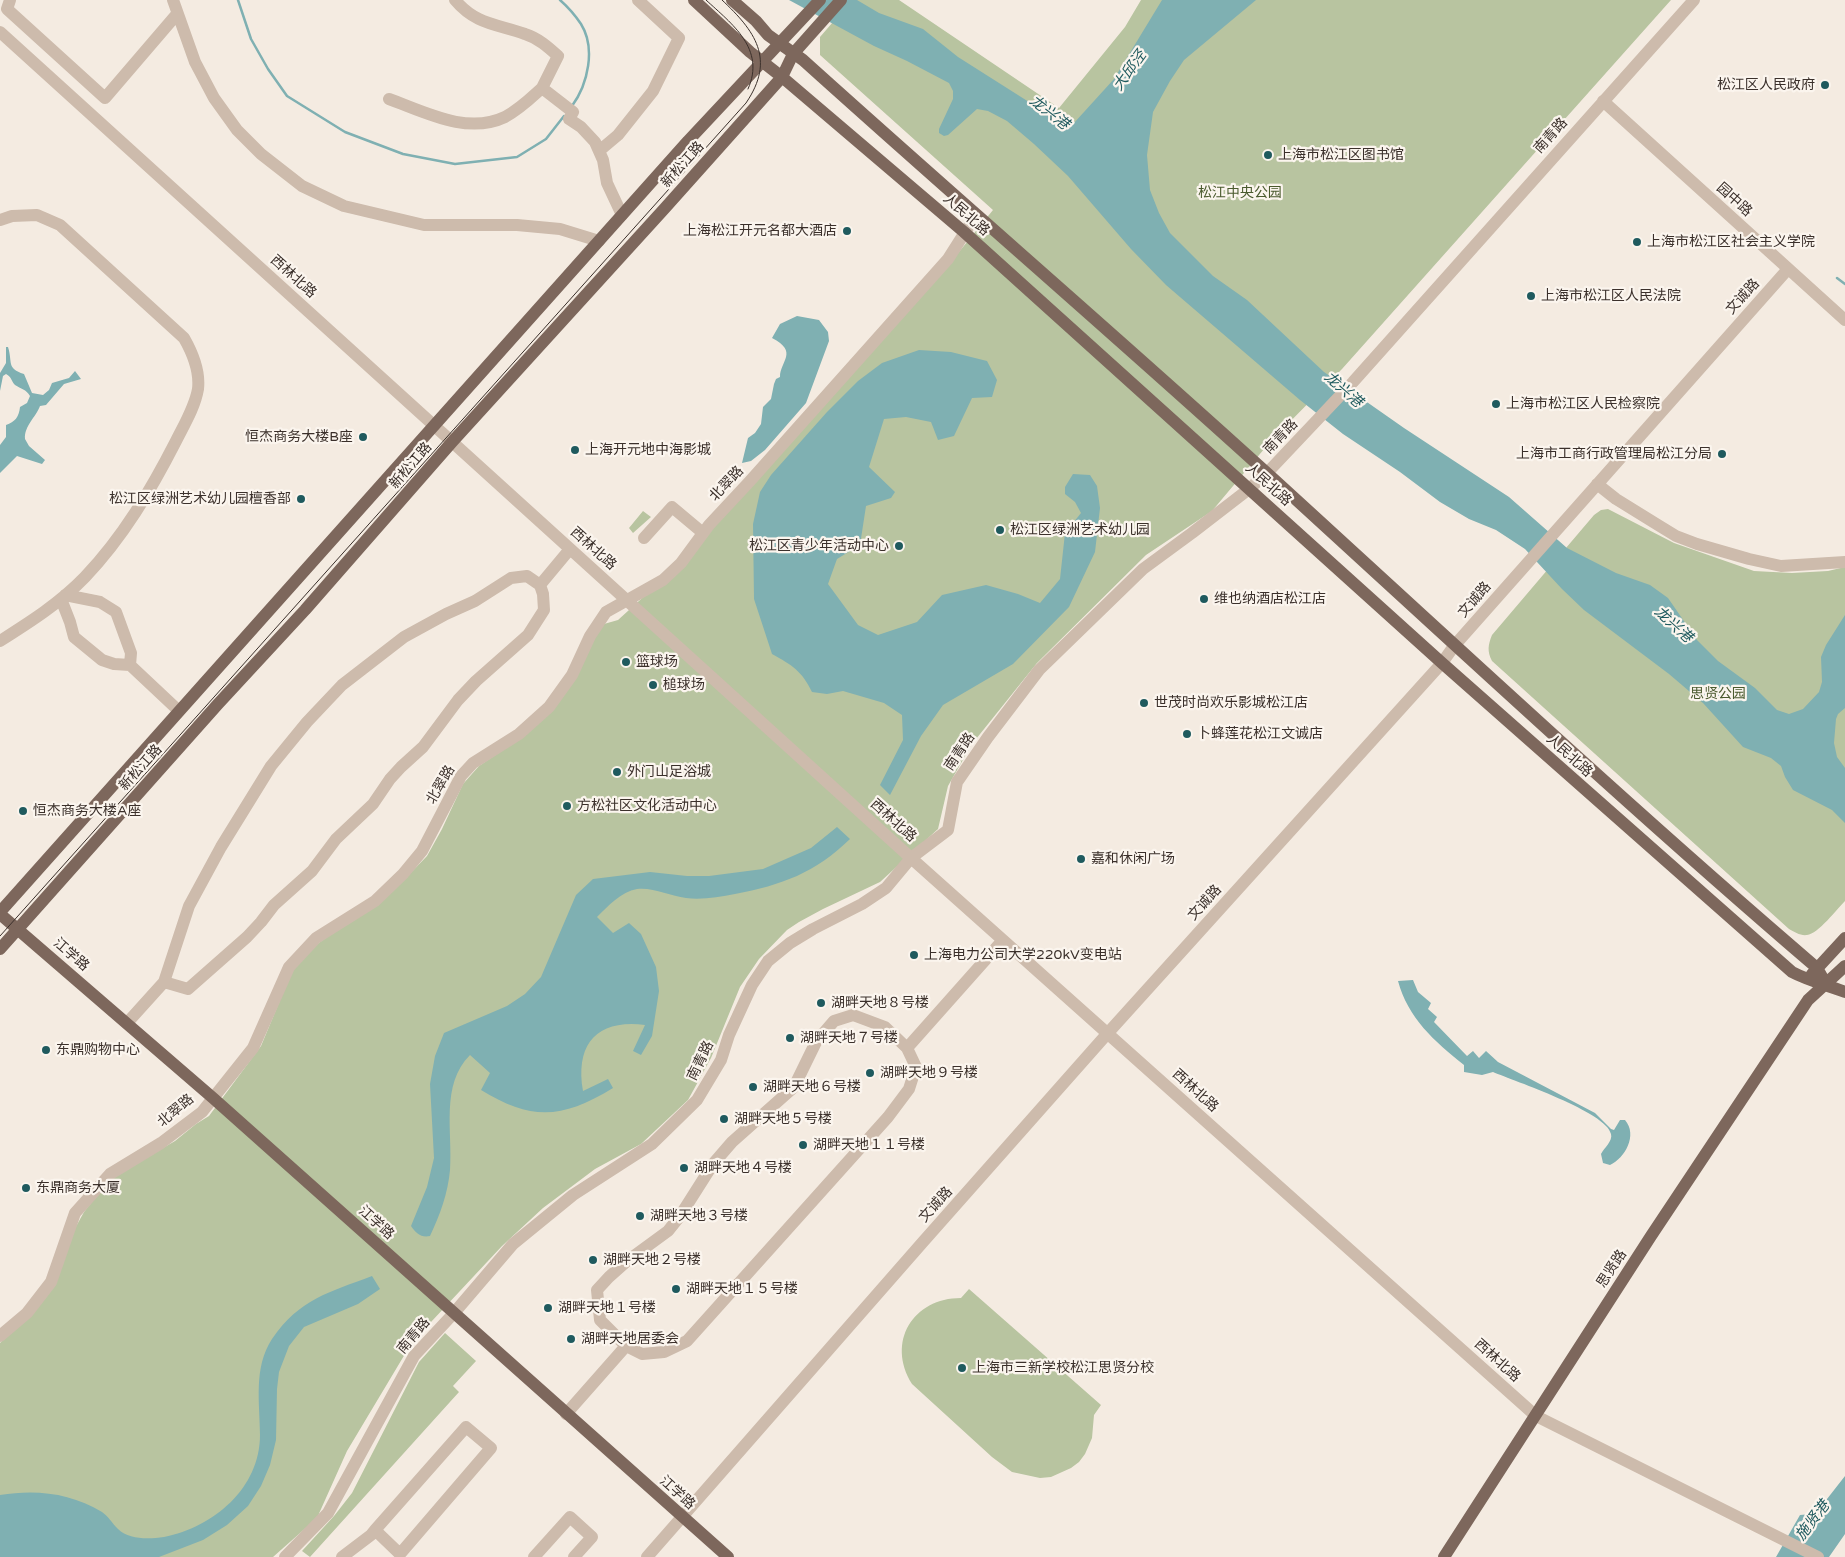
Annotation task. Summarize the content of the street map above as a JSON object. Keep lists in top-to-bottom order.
{
  "streets": {
    "main road": [
      "新松江路",
      "人民北路",
      "江学路",
      "思贤路"
    ],
    "street": [
      "南青路",
      "园中路",
      "西林北路",
      "文诚路",
      "北翠路"
    ]
  },
  "crossings": [
    ["南青路", "园中路"],
    ["南青路", "人民北路"],
    ["南青路", "西林北路"],
    ["南青路", "江学路"],
    ["新松江路", "人民北路"],
    ["新松江路", "西林北路"],
    ["新松江路", "江学路"],
    ["园中路", "文诚路"],
    ["人民北路", "文诚路"],
    ["人民北路", "北翠路"],
    ["人民北路", "思贤路"],
    ["西林北路", "文诚路"],
    ["西林北路", "北翠路"],
    ["西林北路", "思贤路"],
    ["文诚路", "江学路"],
    ["北翠路", "江学路"]
  ],
  "water": ["大邱泾", "龙兴港", "施贤港"],
  "parks": ["松江中央公园", "思贤公园"],
  "places": [
    "松江区人民政府",
    "上海市松江区图书馆",
    "上海松江开元名都大酒店",
    "上海市松江区社会主义学院",
    "上海市松江区人民法院",
    "上海市松江区人民检察院",
    "恒杰商务大楼B座",
    "上海开元地中海影城",
    "上海市工商行政管理局松江分局",
    "松江区绿洲艺术幼儿园檀香部",
    "松江区绿洲艺术幼儿园",
    "松江区青少年活动中心",
    "维也纳酒店松江店",
    "篮球场",
    "槌球场",
    "世茂时尚欢乐影城松江店",
    "卜蜂莲花松江文诚店",
    "外门山足浴城",
    "方松社区文化活动中心",
    "恒杰商务大楼A座",
    "嘉和休闲广场",
    "上海电力公司大学220kV变电站",
    "湖畔天地８号楼",
    "湖畔天地７号楼",
    "东鼎购物中心",
    "湖畔天地９号楼",
    "湖畔天地６号楼",
    "湖畔天地５号楼",
    "湖畔天地１１号楼",
    "湖畔天地４号楼",
    "东鼎商务大厦",
    "湖畔天地３号楼",
    "湖畔天地２号楼",
    "湖畔天地１５号楼",
    "湖畔天地１号楼",
    "湖畔天地居委会",
    "上海市三新学校松江思贤分校"
  ]
}
